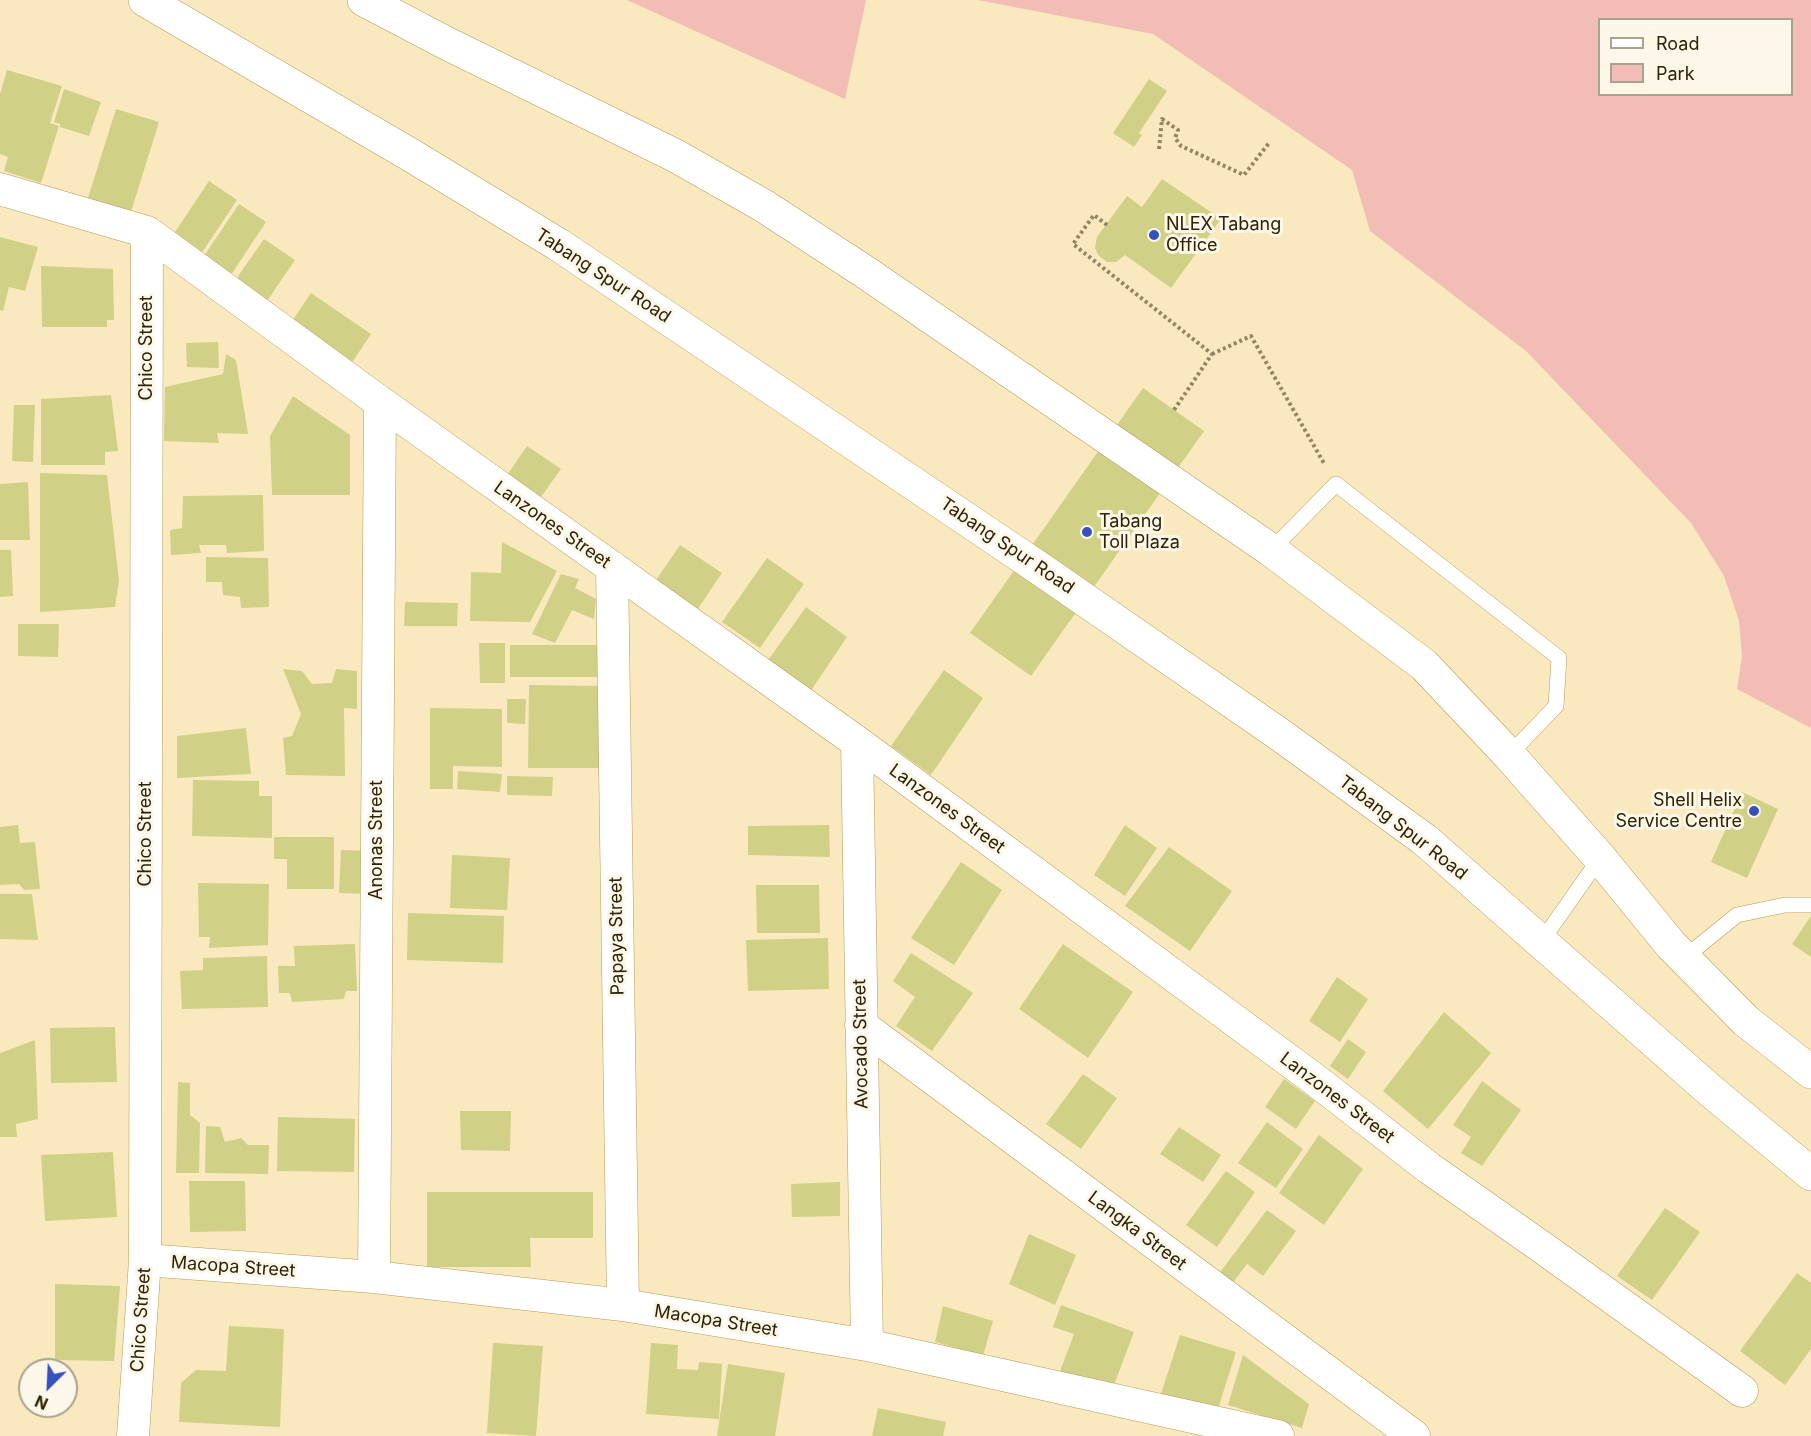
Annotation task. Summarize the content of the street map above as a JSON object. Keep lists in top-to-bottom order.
{
  "streets": {
    "highway": ["Tabang Spur Road"],
    "street": [
      "Chico Street",
      "Lanzones Street",
      "Anonas Street",
      "Papaya Street",
      "Avocado Street",
      "Langka Street",
      "Macopa Street"
    ]
  },
  "crossings": [
    ["Chico Street", "Lanzones Street"],
    ["Chico Street", "Macopa Street"],
    ["Lanzones Street", "Anonas Street"],
    ["Lanzones Street", "Papaya Street"],
    ["Lanzones Street", "Avocado Street"],
    ["Anonas Street", "Macopa Street"],
    ["Papaya Street", "Macopa Street"],
    ["Avocado Street", "Langka Street"],
    ["Avocado Street", "Macopa Street"]
  ],
  "places": ["NLEX Tabang Office", "Tabang Toll Plaza", "Shell Helix Service Centre"],
  "legend": ["Road", "Park"],
  "north": "bottom left"
}
